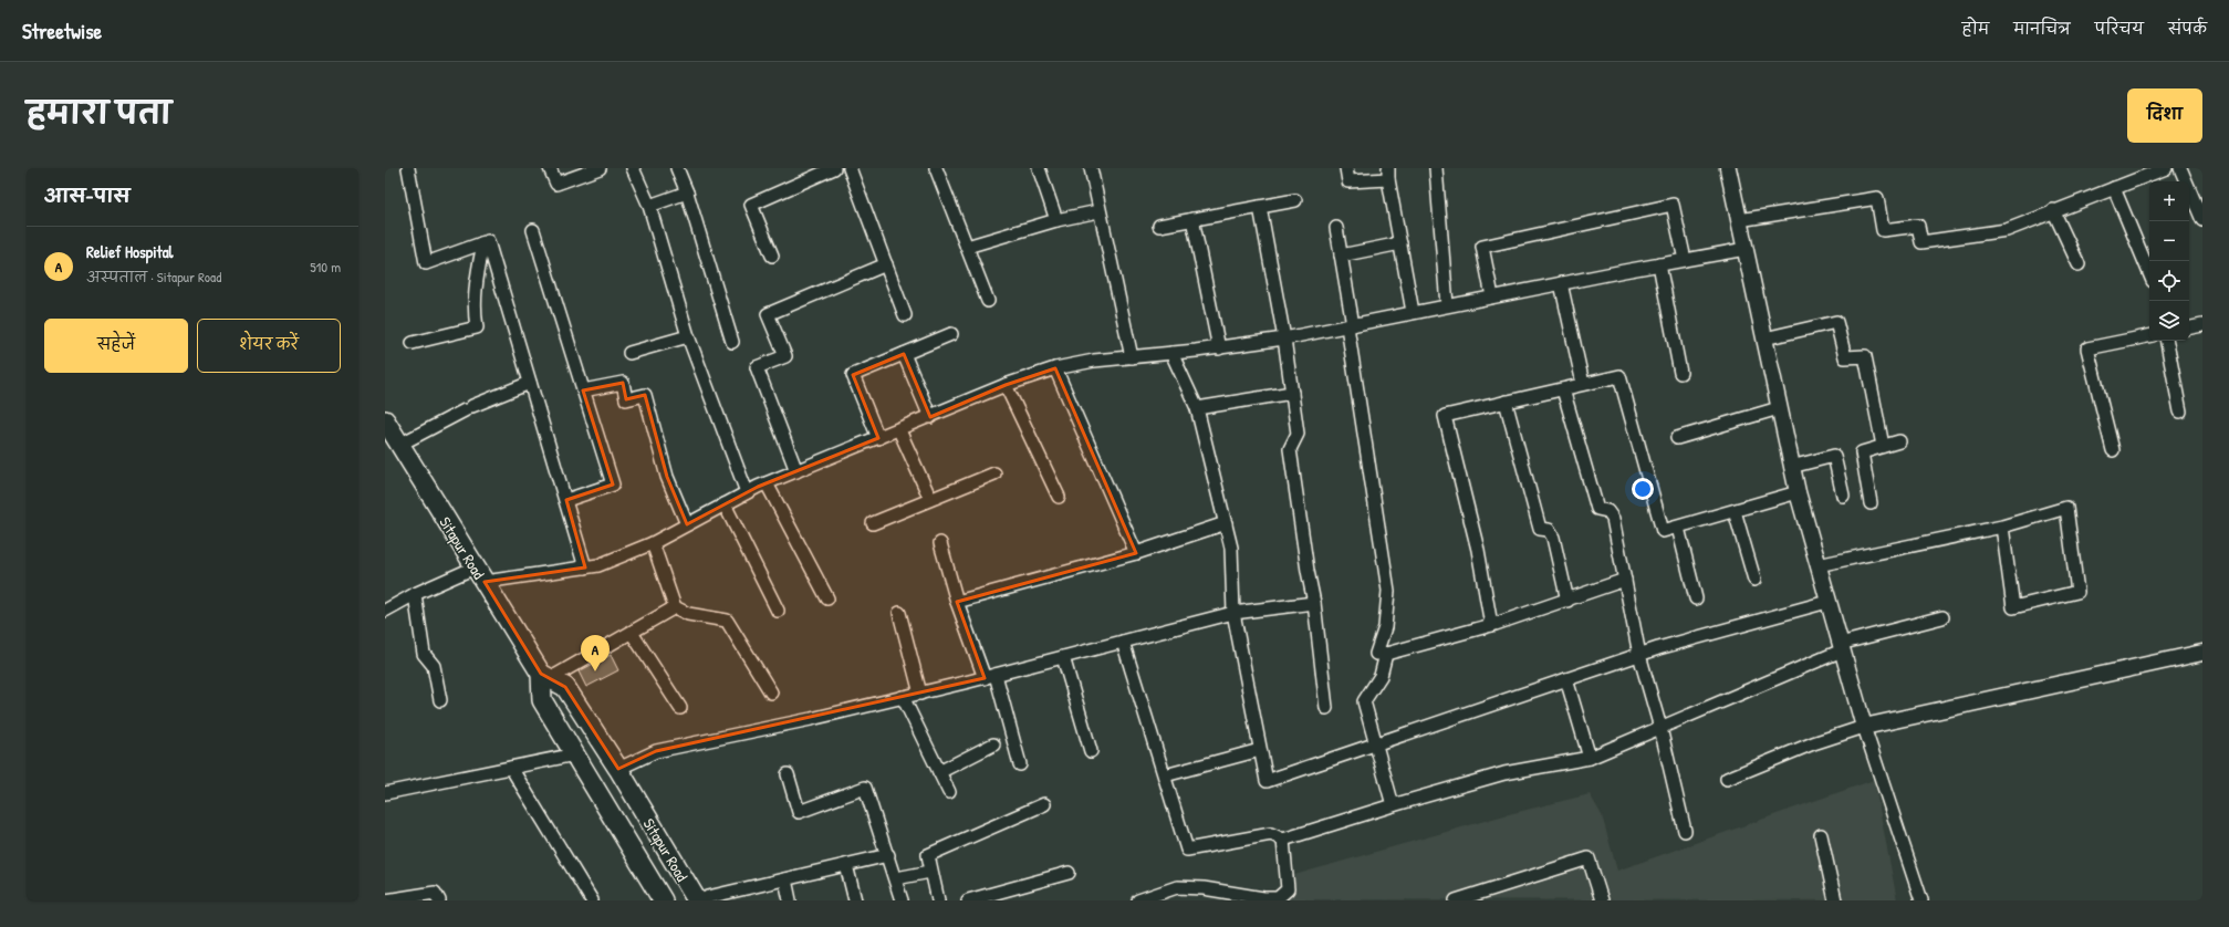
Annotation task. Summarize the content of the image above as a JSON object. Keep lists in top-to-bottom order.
{
  "streets": {
    "main road": ["Sitapur Road"]
  },
  "page": {
    "header": "Streetwise",
    "nav": [
      "होम",
      "मानचित्र",
      "परिचय",
      "संपर्क"
    ],
    "title": "हमारा पता",
    "buttons": [
      "दिशा",
      ["सहेजें", "शेयर करें"]
    ],
    "heading": "आस-पास",
    "map_buttons": ["+", "−"],
    "list": [
      {
        "mark": "A",
        "name": "Relief Hospital",
        "note": "अस्पताल · Sitapur Road",
        "value": "510 m"
      }
    ],
    "pins": "A"
  }
}
